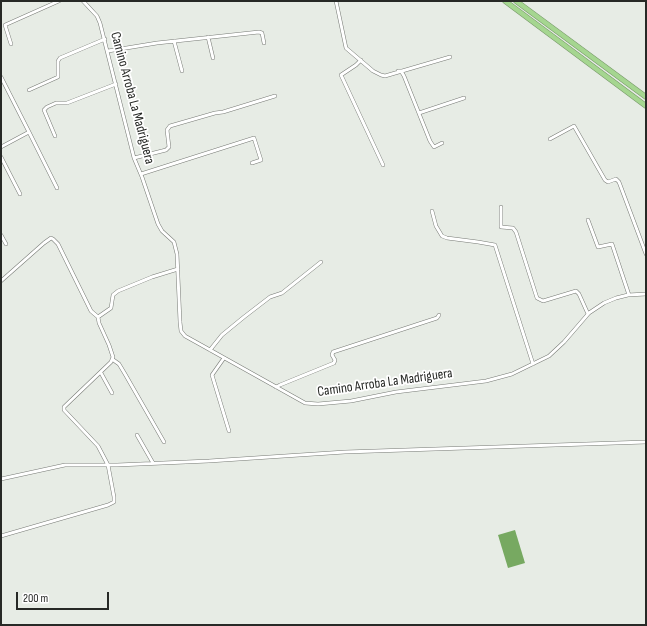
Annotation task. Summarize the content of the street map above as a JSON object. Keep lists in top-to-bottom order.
{
  "streets": {
    "street": ["Camino Arroba La Madriguera"]
  },
  "scale_bar": "200 m"
}
